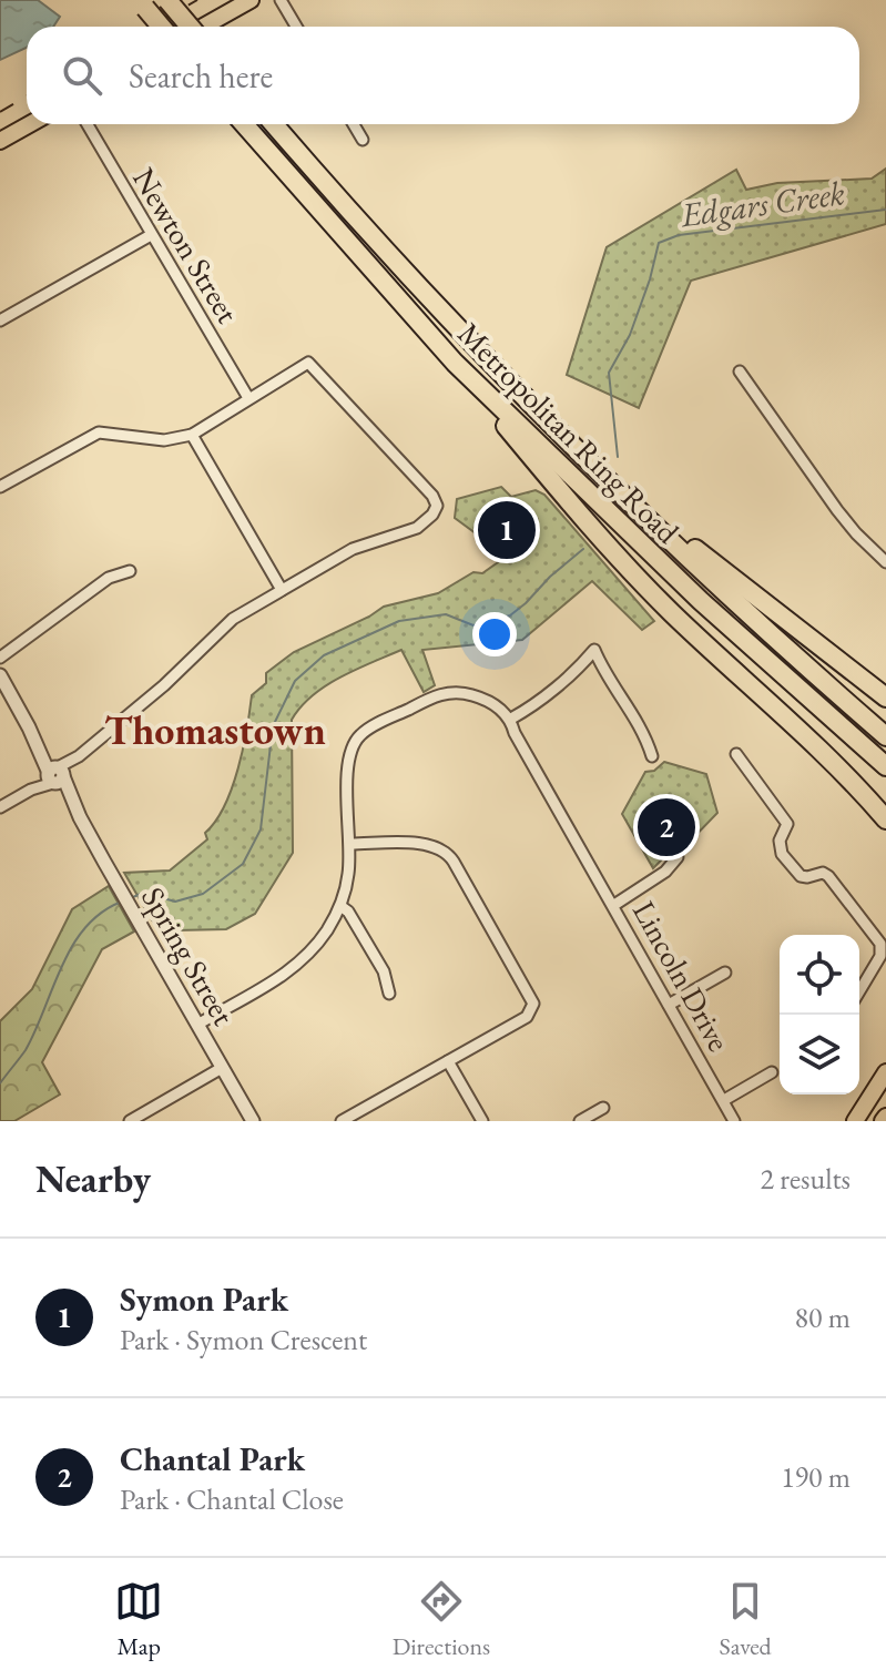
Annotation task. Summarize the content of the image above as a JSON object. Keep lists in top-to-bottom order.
{
  "streets": {
    "highway": ["Metropolitan Ring Road"],
    "street": ["Newton Street", "Spring Street", "Lincoln Drive"]
  },
  "districts": ["Thomastown"],
  "water": ["Edgars Creek"],
  "page": {
    "search": "Search here",
    "pins": ["1", "2"],
    "heading": ["Nearby", "2 results"],
    "list": [
      {
        "mark": "1",
        "name": "Symon Park",
        "note": "Park · Symon Crescent",
        "value": "80 m"
      },
      {
        "mark": "2",
        "name": "Chantal Park",
        "note": "Park · Chantal Close",
        "value": "190 m"
      }
    ],
    "nav": ["Map", "Directions", "Saved"]
  }
}
